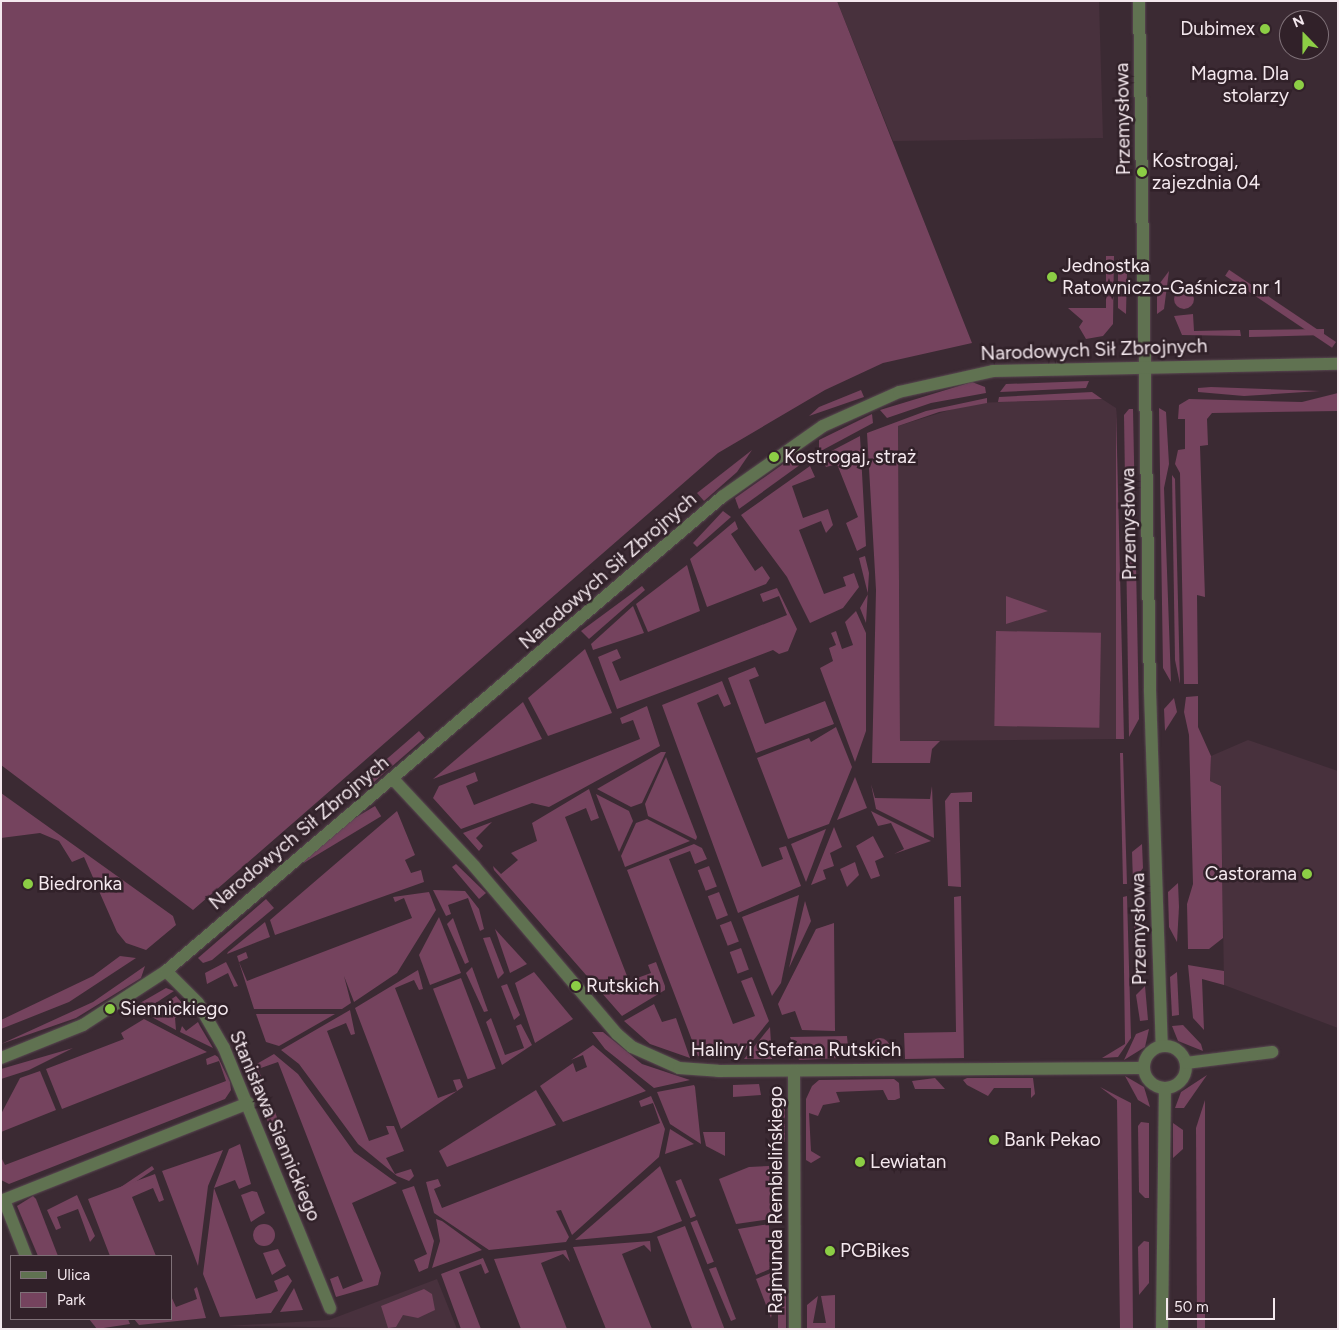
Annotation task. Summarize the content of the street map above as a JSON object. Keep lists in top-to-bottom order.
{
  "streets": {
    "street": [
      "Przemysłowa",
      "Narodowych Sił Zbrojnych",
      "Haliny i Stefana Rutskich",
      "Stanisława Siennickiego",
      "Rajmunda Rembielińskiego"
    ]
  },
  "crossings": [
    ["Przemysłowa", "Narodowych Sił Zbrojnych"],
    ["Przemysłowa", "Haliny i Stefana Rutskich"],
    ["Narodowych Sił Zbrojnych", "Haliny i Stefana Rutskich"],
    ["Narodowych Sił Zbrojnych", "Stanisława Siennickiego"],
    ["Haliny i Stefana Rutskich", "Rajmunda Rembielińskiego"]
  ],
  "places": [
    "Dubimex",
    "Magma. Dla stolarzy",
    "Kostrogaj, zajezdnia 04",
    "Jednostka Ratowniczo-Gaśnicza nr 1",
    "Kostrogaj, straż",
    "Castorama",
    "Biedronka",
    "Rutskich",
    "Siennickiego",
    "Bank Pekao",
    "Lewiatan",
    "PGBikes"
  ],
  "legend": ["Ulica", "Park"],
  "scale_bar": "50 m",
  "north": "top"
}
